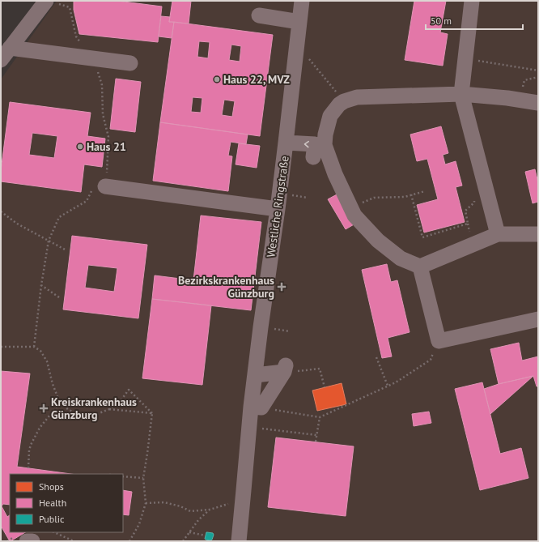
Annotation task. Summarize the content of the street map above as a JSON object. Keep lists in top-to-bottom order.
{
  "streets": {
    "street": ["Westliche Ringstraße"]
  },
  "places": {
    "other": ["Haus 22, MVZ", "Haus 21"],
    "health": ["Bezirkskrankenhaus Günzburg", "Kreiskrankenhaus Günzburg"]
  },
  "legend": ["Shops", "Health", "Public"],
  "scale_bar": "50 m"
}
